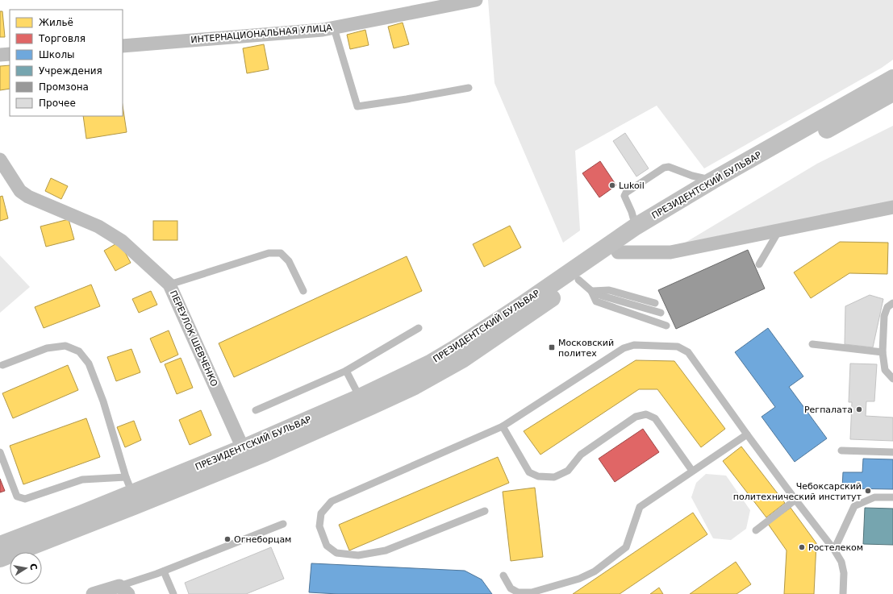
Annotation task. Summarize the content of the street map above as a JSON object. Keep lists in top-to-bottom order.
{
  "streets": {
    "main road": ["ПРЕЗИДЕНТСКИЙ БУЛЬВАР"],
    "street": ["ИНТЕРНАЦИОНАЛЬНАЯ УЛИЦА", "ПЕРЕУЛОК ШЕВЧЕНКО"]
  },
  "crossings": [
    ["ПРЕЗИДЕНТСКИЙ БУЛЬВАР", "ПЕРЕУЛОК ШЕВЧЕНКО"]
  ],
  "places": {
    "other": [
      "Lukoil",
      "Регпалата",
      "Чебоксарский политехнический институт",
      "Огнеборцам",
      "Ростелеком"
    ],
    "transit": ["Московский политех"]
  },
  "legend": [
    "Жильё",
    "Торговля",
    "Школы",
    "Учреждения",
    "Промзона",
    "Прочее"
  ],
  "north": "right"
}
